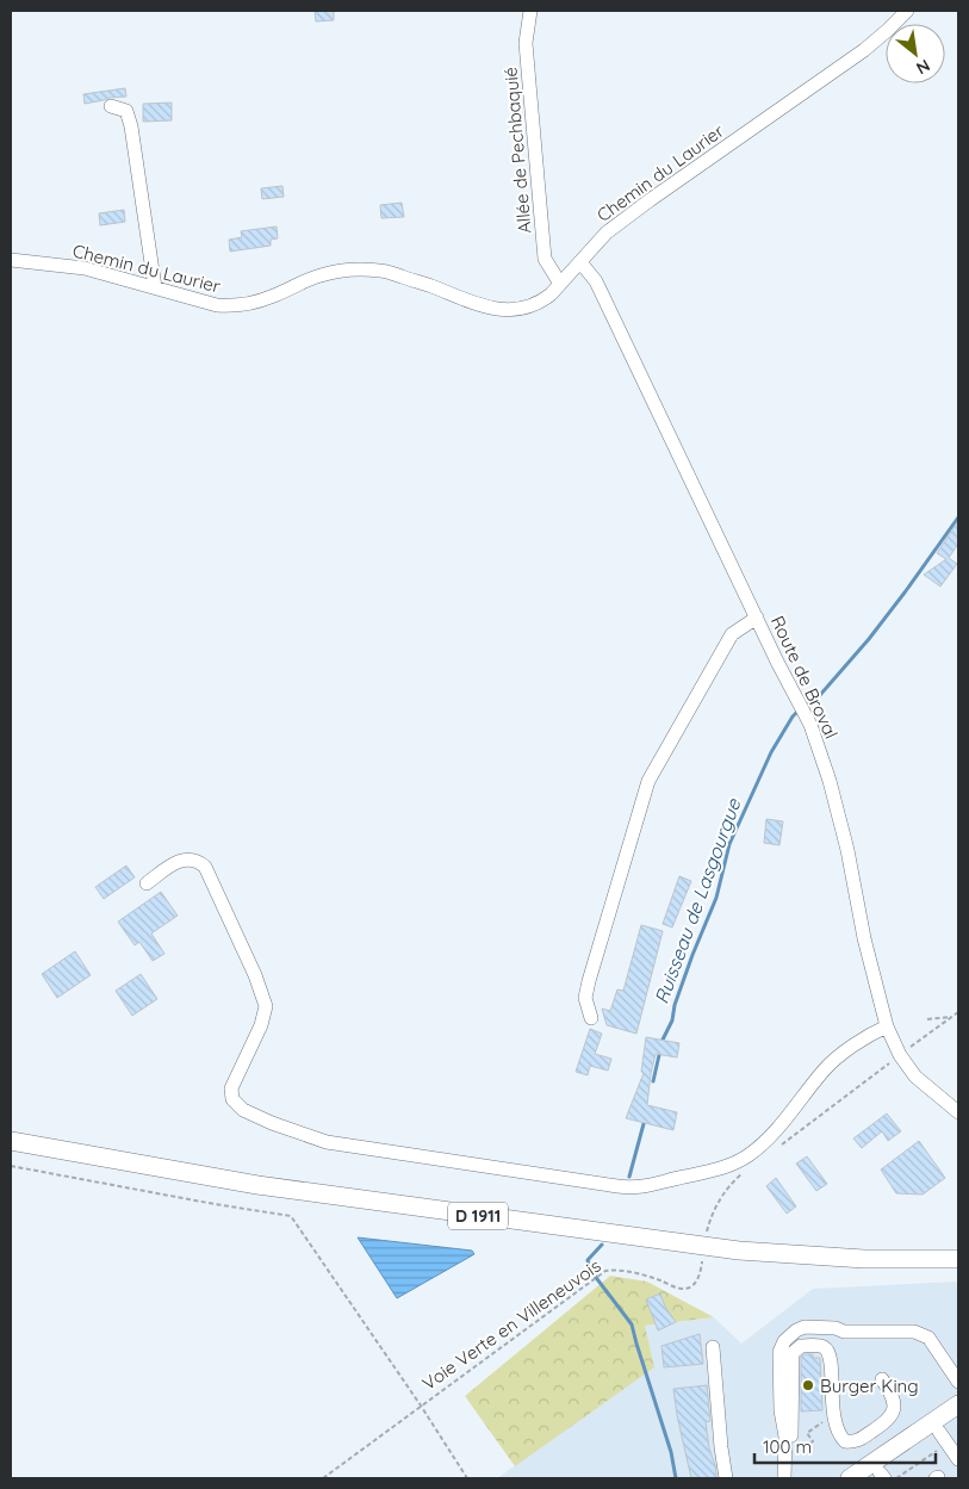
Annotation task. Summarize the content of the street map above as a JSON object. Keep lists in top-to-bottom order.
{
  "streets": {
    "main road": ["D 1911"],
    "street": ["Allée de Pechbaquié", "Chemin du Laurier", "Route de Broval"],
    "path": ["Voie Verte en Villeneuvois"]
  },
  "crossings": [
    ["Allée de Pechbaquié", "Chemin du Laurier"],
    ["Chemin du Laurier", "Route de Broval"]
  ],
  "water": ["Ruisseau de Lasgourgue"],
  "places": ["Burger King"],
  "scale_bar": "100 m",
  "north": "bottom right"
}
